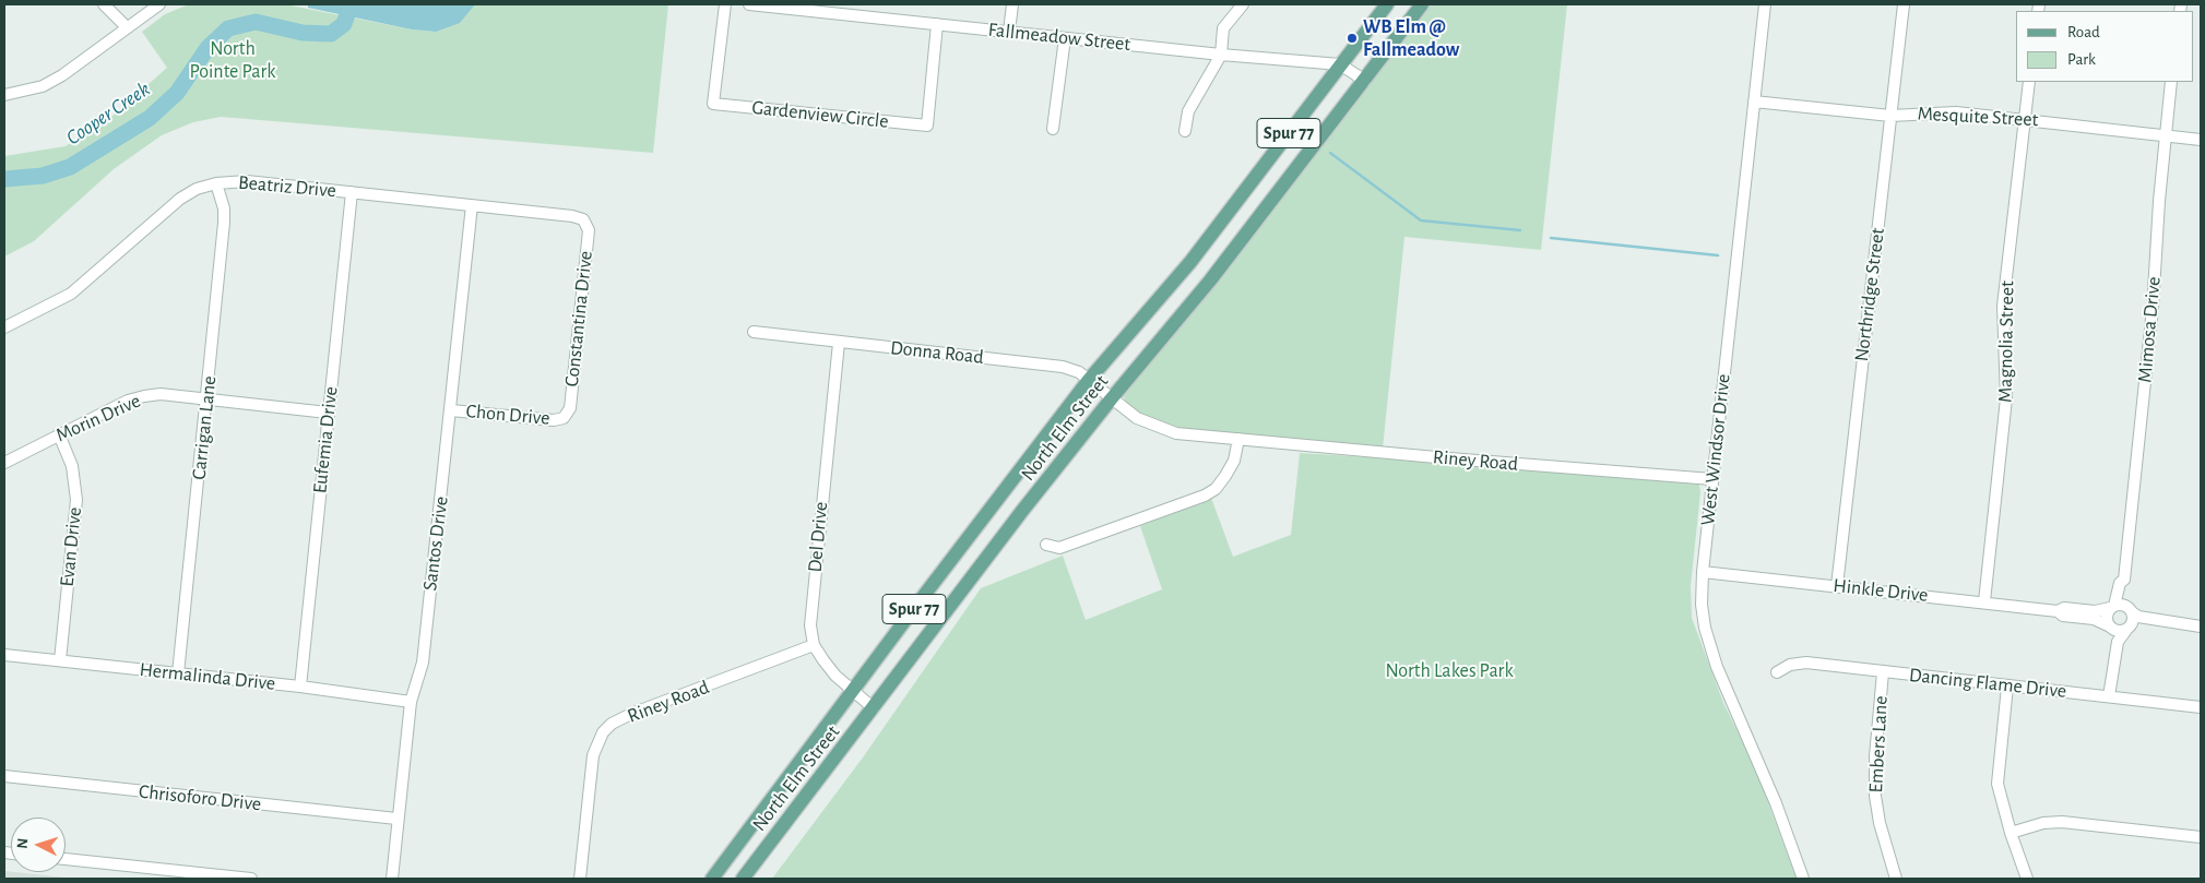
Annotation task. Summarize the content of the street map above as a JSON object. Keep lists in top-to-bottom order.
{
  "streets": {
    "main road": ["Spur 77", "North Elm Street"],
    "street": [
      "Fallmeadow Street",
      "Gardenview Circle",
      "Mesquite Street",
      "Beatriz Drive",
      "Northridge Street",
      "Constantina Drive",
      "Mimosa Drive",
      "Magnolia Street",
      "Donna Road",
      "Chon Drive",
      "Morin Drive",
      "Carrigan Lane",
      "Eufemia Drive",
      "West Windsor Drive",
      "Riney Road",
      "Del Drive",
      "Santos Drive",
      "Evan Drive",
      "Hinkle Drive",
      "Hermalinda Drive",
      "Dancing Flame Drive",
      "Embers Lane",
      "Chrisoforo Drive"
    ]
  },
  "crossings": [
    ["Fallmeadow Street", "Gardenview Circle"],
    ["Fallmeadow Street", "North Elm Street"],
    ["Mesquite Street", "Northridge Street"],
    ["Mesquite Street", "Mimosa Drive"],
    ["Mesquite Street", "Magnolia Street"],
    ["Mesquite Street", "West Windsor Drive"],
    ["Beatriz Drive", "Constantina Drive"],
    ["Beatriz Drive", "Carrigan Lane"],
    ["Beatriz Drive", "Eufemia Drive"],
    ["Beatriz Drive", "Santos Drive"],
    ["Northridge Street", "Hinkle Drive"],
    ["Constantina Drive", "Chon Drive"],
    ["Mimosa Drive", "Hinkle Drive"],
    ["Magnolia Street", "Hinkle Drive"],
    ["Donna Road", "North Elm Street"],
    ["Donna Road", "Riney Road"],
    ["Donna Road", "Del Drive"],
    ["Chon Drive", "Santos Drive"],
    ["Morin Drive", "Carrigan Lane"],
    ["Morin Drive", "Eufemia Drive"],
    ["Morin Drive", "Evan Drive"],
    ["Carrigan Lane", "Hermalinda Drive"],
    ["North Elm Street", "Riney Road"],
    ["North Elm Street", "Del Drive"],
    ["Eufemia Drive", "Hermalinda Drive"],
    ["West Windsor Drive", "Riney Road"],
    ["West Windsor Drive", "Hinkle Drive"],
    ["Riney Road", "Del Drive"],
    ["Santos Drive", "Hermalinda Drive"],
    ["Santos Drive", "Chrisoforo Drive"],
    ["Evan Drive", "Hermalinda Drive"],
    ["Dancing Flame Drive", "Embers Lane"]
  ],
  "water": ["Cooper Creek"],
  "parks": ["North Pointe Park", "North Lakes Park"],
  "places": ["WB Elm @ Fallmeadow"],
  "legend": ["Road", "Park"],
  "north": "left"
}
